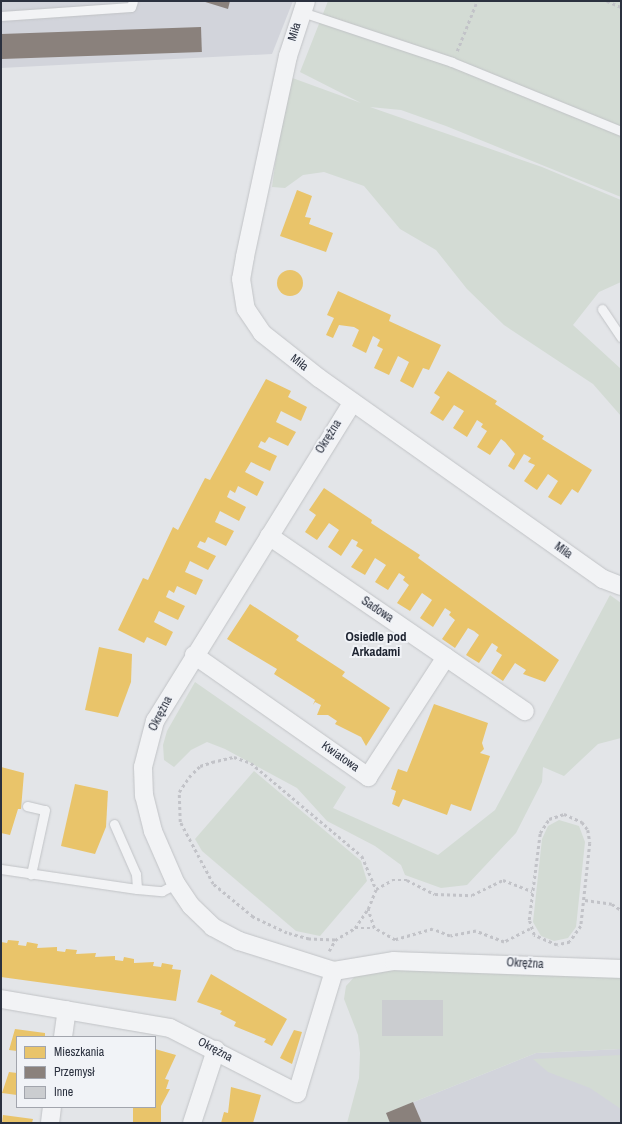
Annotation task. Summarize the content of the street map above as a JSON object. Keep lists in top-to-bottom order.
{
  "streets": {
    "street": [
      "Miła",
      "Okrężna",
      "Sadowa",
      "Kwiatowa"
    ]
  },
  "crossings": [
    ["Miła", "Okrężna"],
    ["Okrężna", "Sadowa"],
    ["Okrężna", "Kwiatowa"],
    ["Sadowa", "Kwiatowa"]
  ],
  "districts": ["Osiedle pod Arkadami"],
  "legend": ["Mieszkania", "Przemysł", "Inne"]
}
